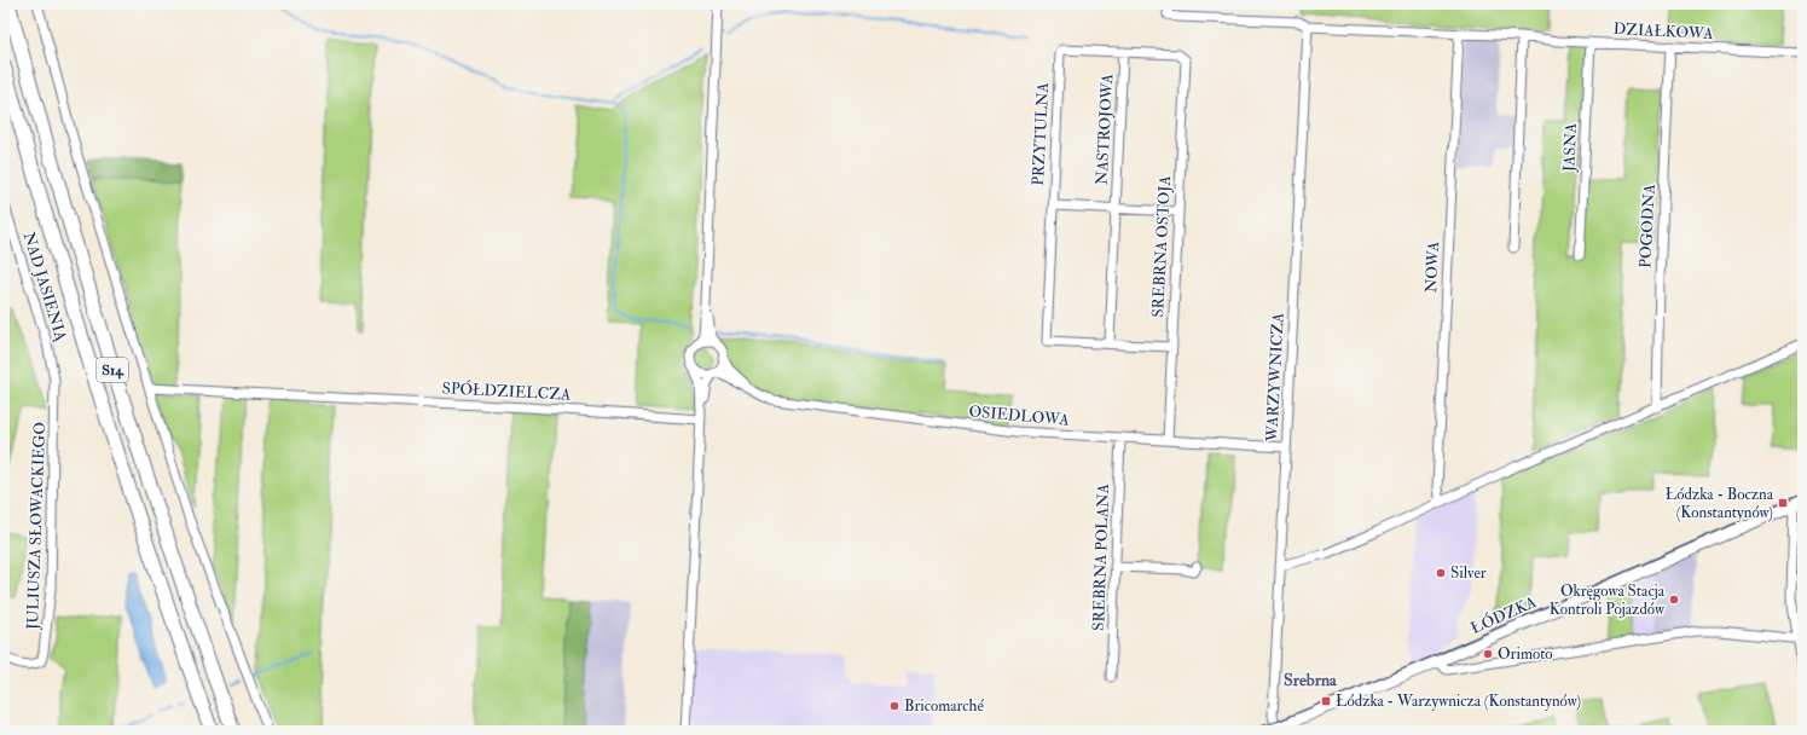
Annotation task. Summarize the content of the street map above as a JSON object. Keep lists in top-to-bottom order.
{
  "streets": {
    "highway": ["S14"],
    "main road": ["ŁÓDZKA"],
    "street": [
      "DZIAŁKOWA",
      "NASTROJOWA",
      "PRZYTULNA",
      "JASNA",
      "POGODNA",
      "SREBRNA OSTOJA",
      "NOWA",
      "NAD JASIENIĄ",
      "WARZYWNICZA",
      "SPÓŁDZIELCZA",
      "OSIEDLOWA",
      "JULIUSZA SŁOWACKIEGO",
      "SREBRNA POLANA"
    ]
  },
  "crossings": [
    ["DZIAŁKOWA", "JASNA"],
    ["DZIAŁKOWA", "POGODNA"],
    ["DZIAŁKOWA", "NOWA"],
    ["DZIAŁKOWA", "WARZYWNICZA"],
    ["NASTROJOWA", "PRZYTULNA"],
    ["NASTROJOWA", "SREBRNA OSTOJA"],
    ["PRZYTULNA", "SREBRNA OSTOJA"],
    ["SREBRNA OSTOJA", "OSIEDLOWA"],
    ["NAD JASIENIĄ", "JULIUSZA SŁOWACKIEGO"],
    ["WARZYWNICZA", "OSIEDLOWA"],
    ["WARZYWNICZA", "ŁÓDZKA"],
    ["OSIEDLOWA", "SREBRNA POLANA"]
  ],
  "districts": ["Srebrna"],
  "places": {
    "transit": ["Łódzka - Boczna (Konstantynów)", "Łódzka - Warzywnicza (Konstantynów)"],
    "other": [
      "Silver",
      "Okręgowa Stacja Kontroli Pojazdów",
      "Orimoto",
      "Bricomarché"
    ]
  }
}
